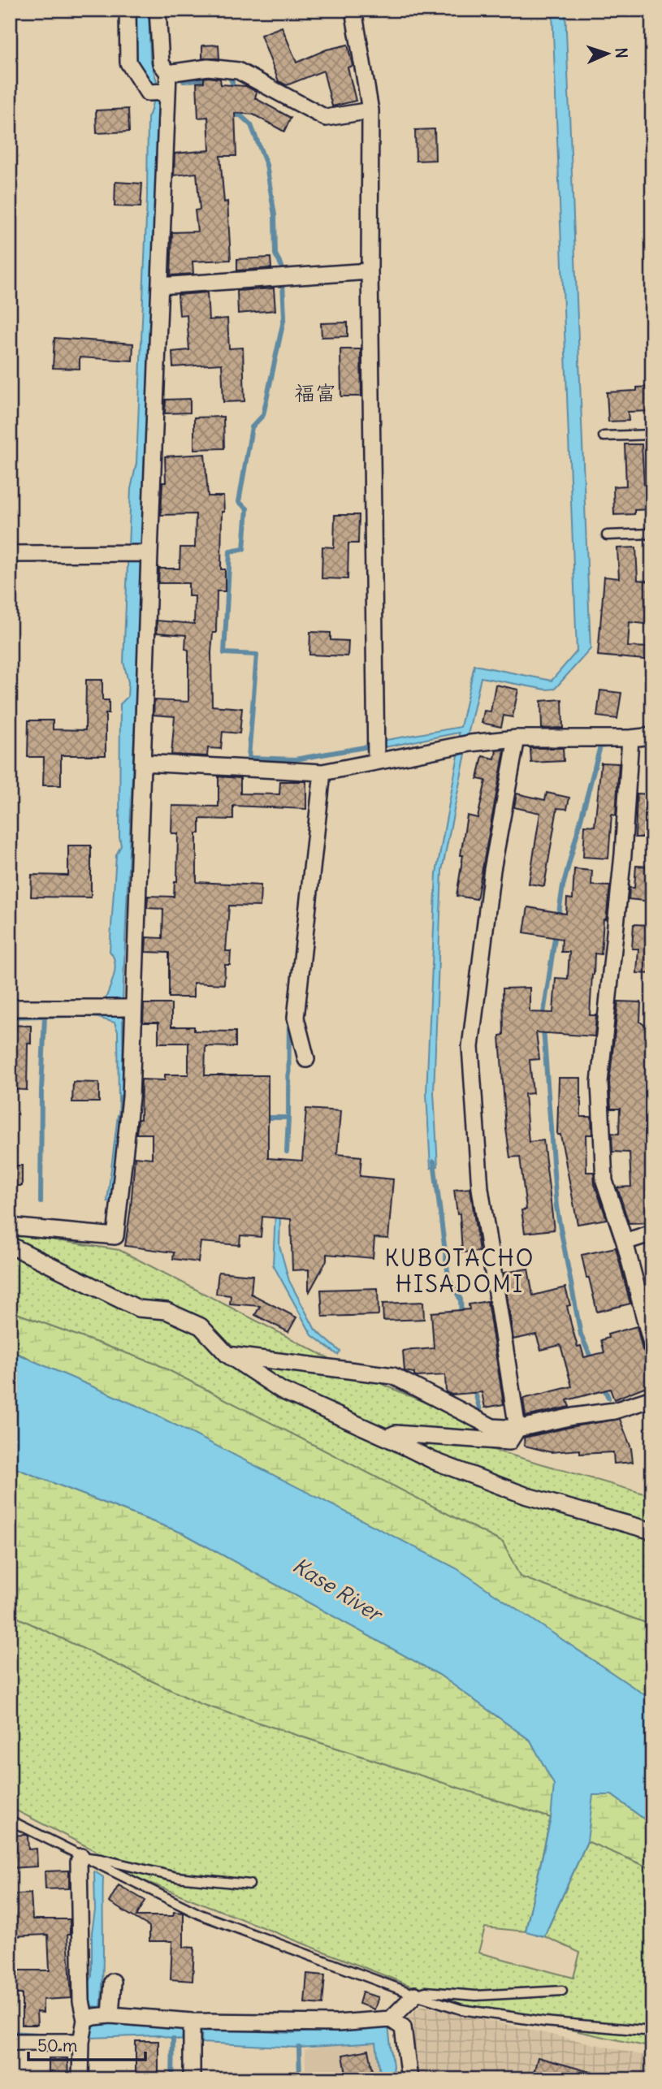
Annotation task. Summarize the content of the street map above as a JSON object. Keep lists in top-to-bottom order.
{
  "districts": ["福富", "KUBOTACHO HISADOMI"],
  "water": ["Kase River"],
  "scale_bar": "50 m",
  "north": "right"
}
